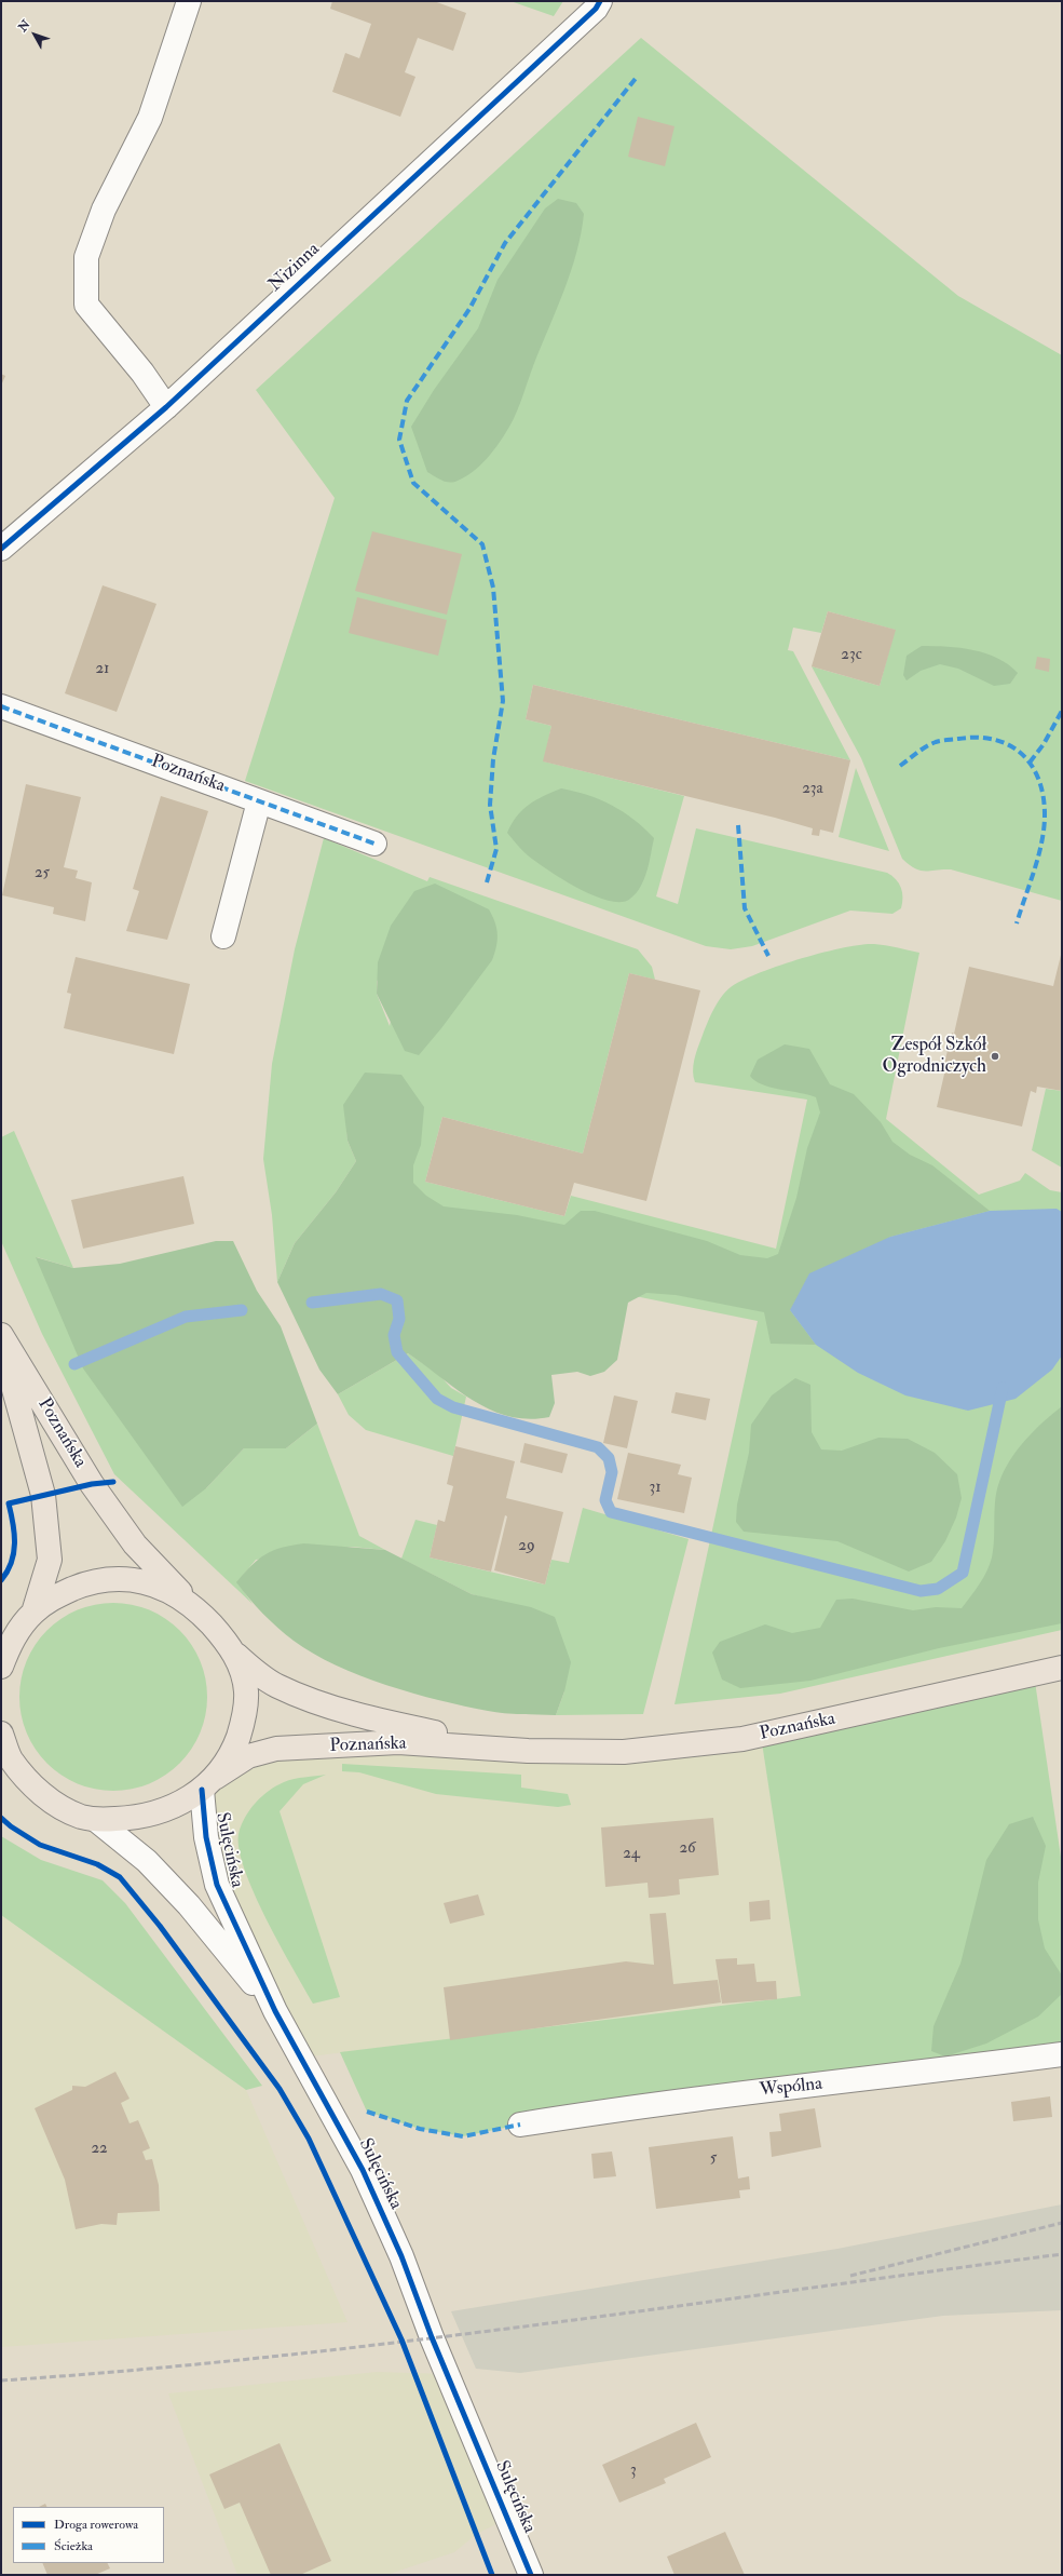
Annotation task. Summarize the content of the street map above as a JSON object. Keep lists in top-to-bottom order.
{
  "streets": {
    "main road": ["Poznańska"],
    "street": ["Nizinna", "Sulęcińska", "Wspólna"]
  },
  "crossings": [
    ["Poznańska", "Sulęcińska"]
  ],
  "places": ["Zespół Szkół Ogrodniczych"],
  "house_numbers": [
    "23c",
    "21",
    "23a",
    "25",
    "31",
    "29",
    "26",
    "24",
    "22",
    "5",
    "3"
  ],
  "legend": ["Droga rowerowa", "Ścieżka"],
  "north": "top left"
}
